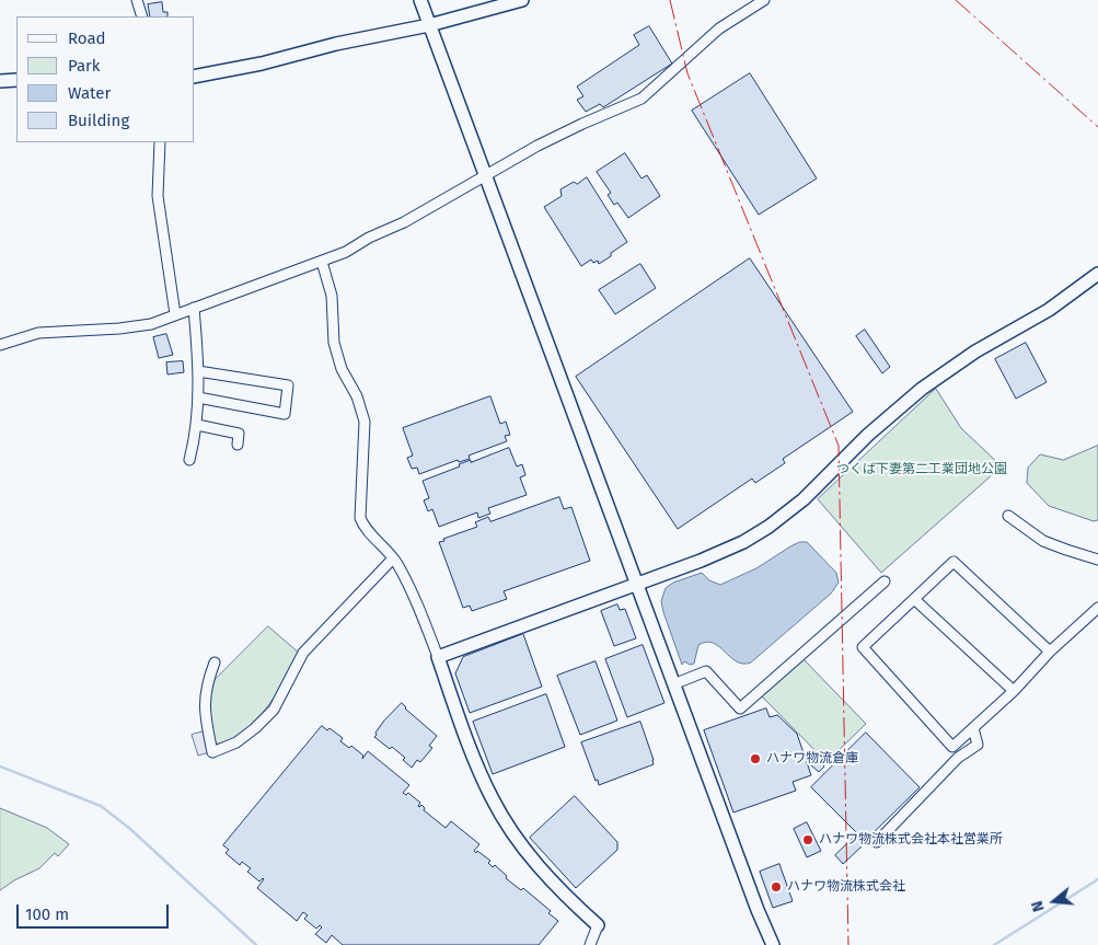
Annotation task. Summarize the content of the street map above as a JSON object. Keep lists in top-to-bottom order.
{
  "parks": ["つくば下妻第二工業団地公園"],
  "places": ["ハナワ物流倉庫", "ハナワ物流株式会社本社営業所", "ハナワ物流株式会社"],
  "legend": [
    "Road",
    "Park",
    "Water",
    "Building"
  ],
  "scale_bar": "100 m",
  "north": "left"
}
